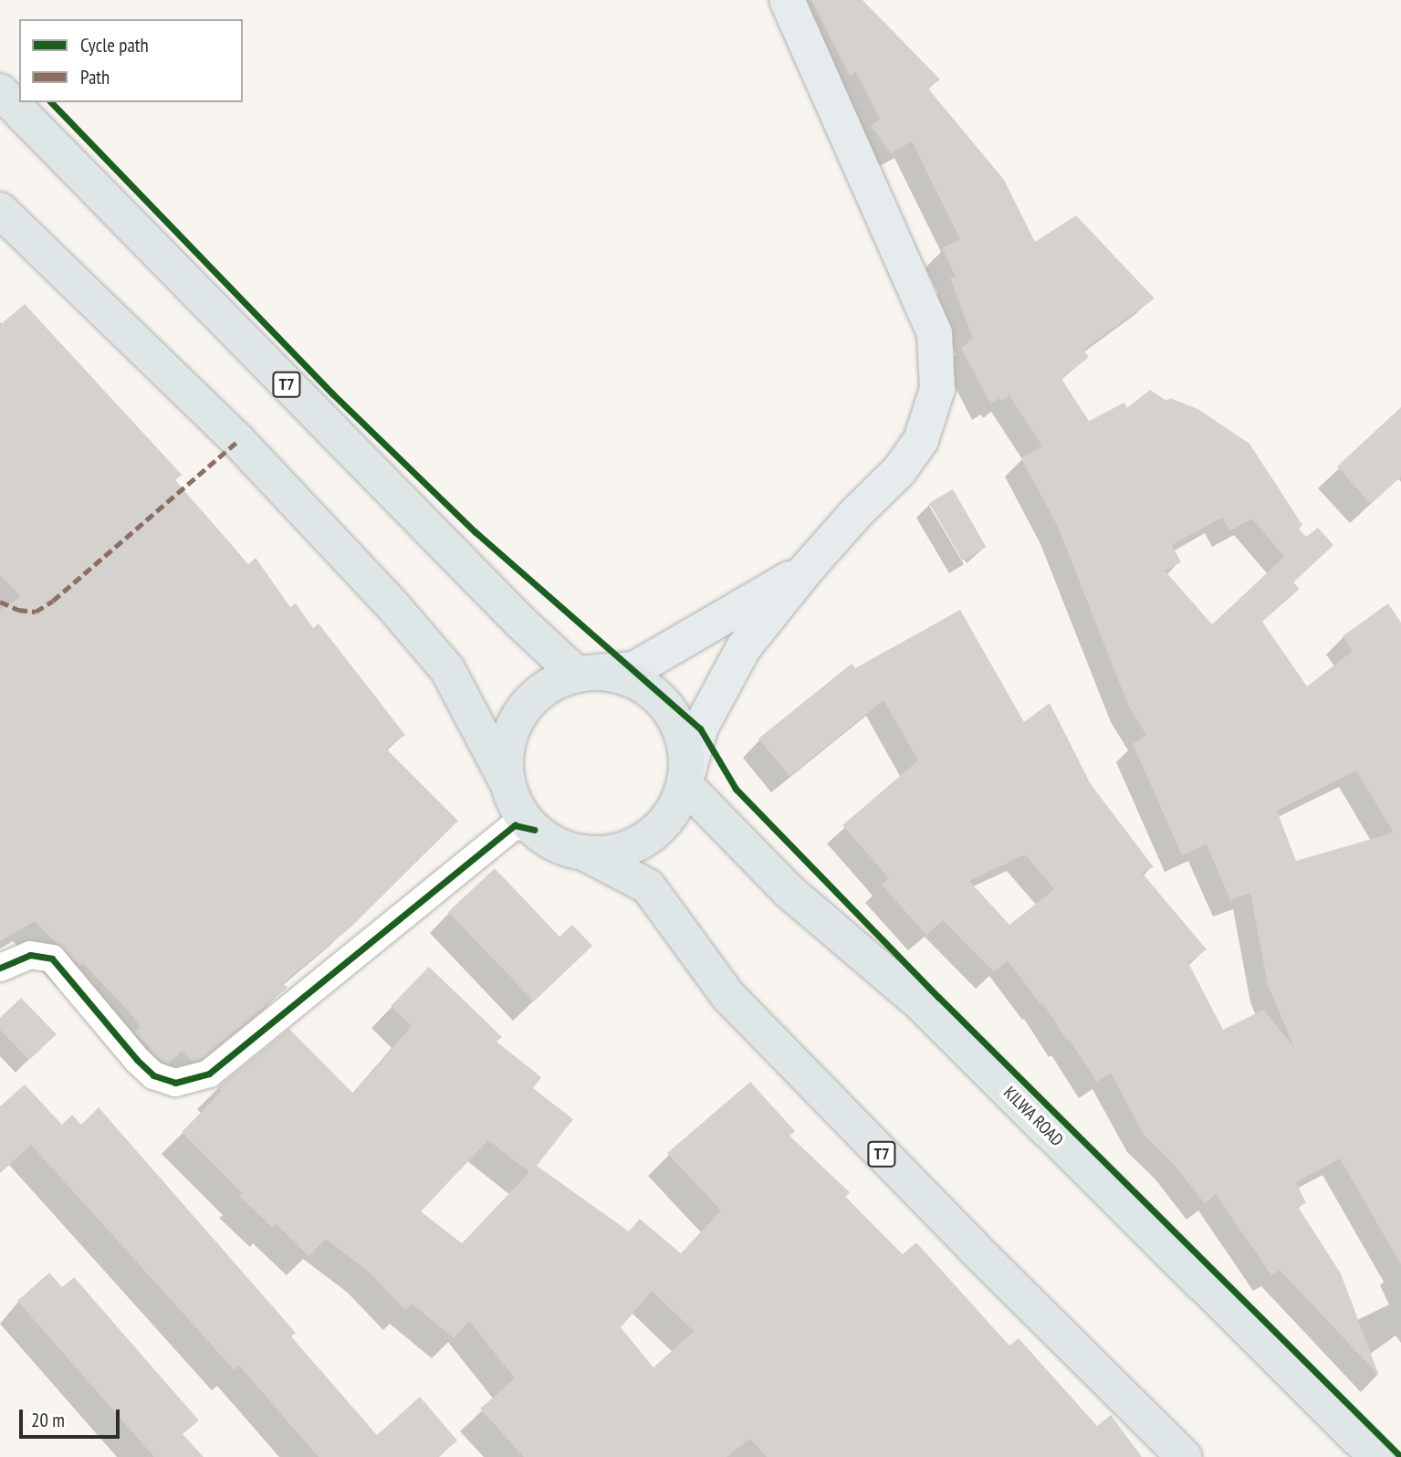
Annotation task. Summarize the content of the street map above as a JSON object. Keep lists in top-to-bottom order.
{
  "streets": {
    "highway": ["T7", "KILWA ROAD"]
  },
  "crossings": [
    ["T7", "KILWA ROAD"]
  ],
  "legend": ["Cycle path", "Path"],
  "scale_bar": "20 m"
}
